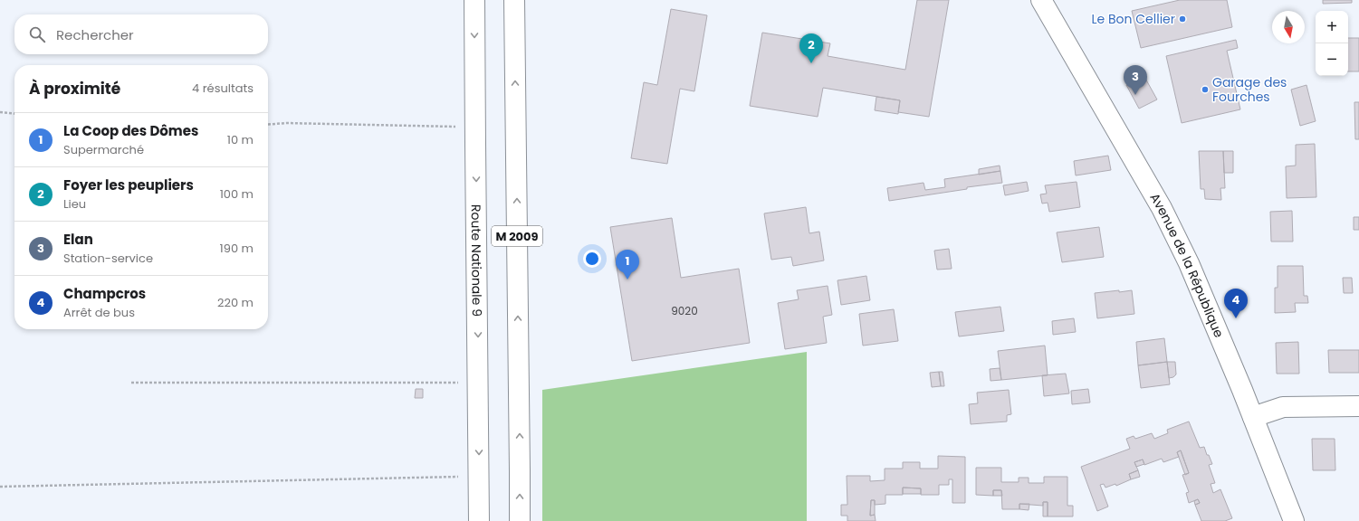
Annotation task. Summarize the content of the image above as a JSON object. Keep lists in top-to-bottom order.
{
  "streets": {
    "main road": ["M 2009", "Route Nationale 9", "Avenue de la République"]
  },
  "places": ["Le Bon Cellier", "Garage des Fourches"],
  "house_numbers": ["9020"],
  "north": "bottom",
  "page": {
    "map_buttons": ["+", "−"],
    "search": "Rechercher",
    "pins": [
      "2",
      "3",
      "1",
      "4"
    ],
    "heading": ["À proximité", "4 résultats"],
    "list": [
      {
        "mark": "1",
        "name": "La Coop des Dômes",
        "note": "Supermarché",
        "value": "10 m"
      },
      {
        "mark": "2",
        "name": "Foyer les peupliers",
        "note": "Lieu",
        "value": "100 m"
      },
      {
        "mark": "3",
        "name": "Elan",
        "note": "Station-service",
        "value": "190 m"
      },
      {
        "mark": "4",
        "name": "Champcros",
        "note": "Arrêt de bus",
        "value": "220 m"
      }
    ]
  }
}
